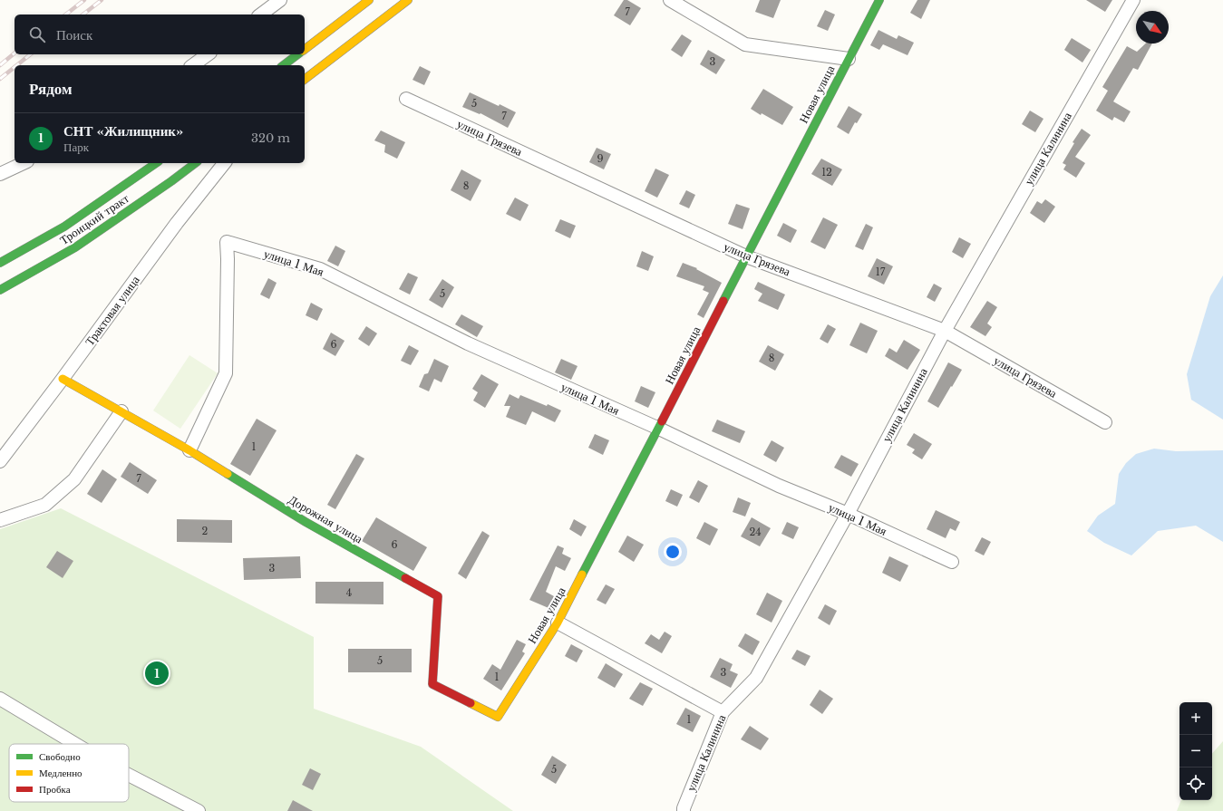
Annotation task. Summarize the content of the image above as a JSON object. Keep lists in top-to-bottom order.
{
  "streets": {
    "street": [
      "Новая улица",
      "улица Грязева",
      "улица Калинина",
      "Троицкий тракт",
      "улица 1 Мая",
      "Трактовая улица",
      "Дорожная улица"
    ]
  },
  "crossings": [
    ["Новая улица", "улица Грязева"],
    ["Новая улица", "улица 1 Мая"],
    ["Новая улица", "Дорожная улица"],
    ["улица Грязева", "улица Калинина"],
    ["улица Калинина", "улица 1 Мая"],
    ["улица 1 Мая", "Дорожная улица"],
    ["Трактовая улица", "Дорожная улица"]
  ],
  "house_numbers": [
    "7",
    "3",
    "5",
    "7",
    "9",
    "12",
    "8",
    "17",
    "5",
    "6",
    "8",
    "1",
    "7",
    "2",
    "24",
    "6",
    "3",
    "4",
    "5",
    "3",
    "1",
    "1",
    "5"
  ],
  "legend": ["Свободно", "Медленно", "Пробка"],
  "north": "bottom right",
  "page": {
    "search": "Поиск",
    "heading": "Рядом",
    "list": [
      {
        "mark": "1",
        "name": "СНТ «Жилищник»",
        "note": "Парк",
        "value": "320 m"
      }
    ],
    "pins": "1",
    "map_buttons": ["+", "−"]
  }
}
